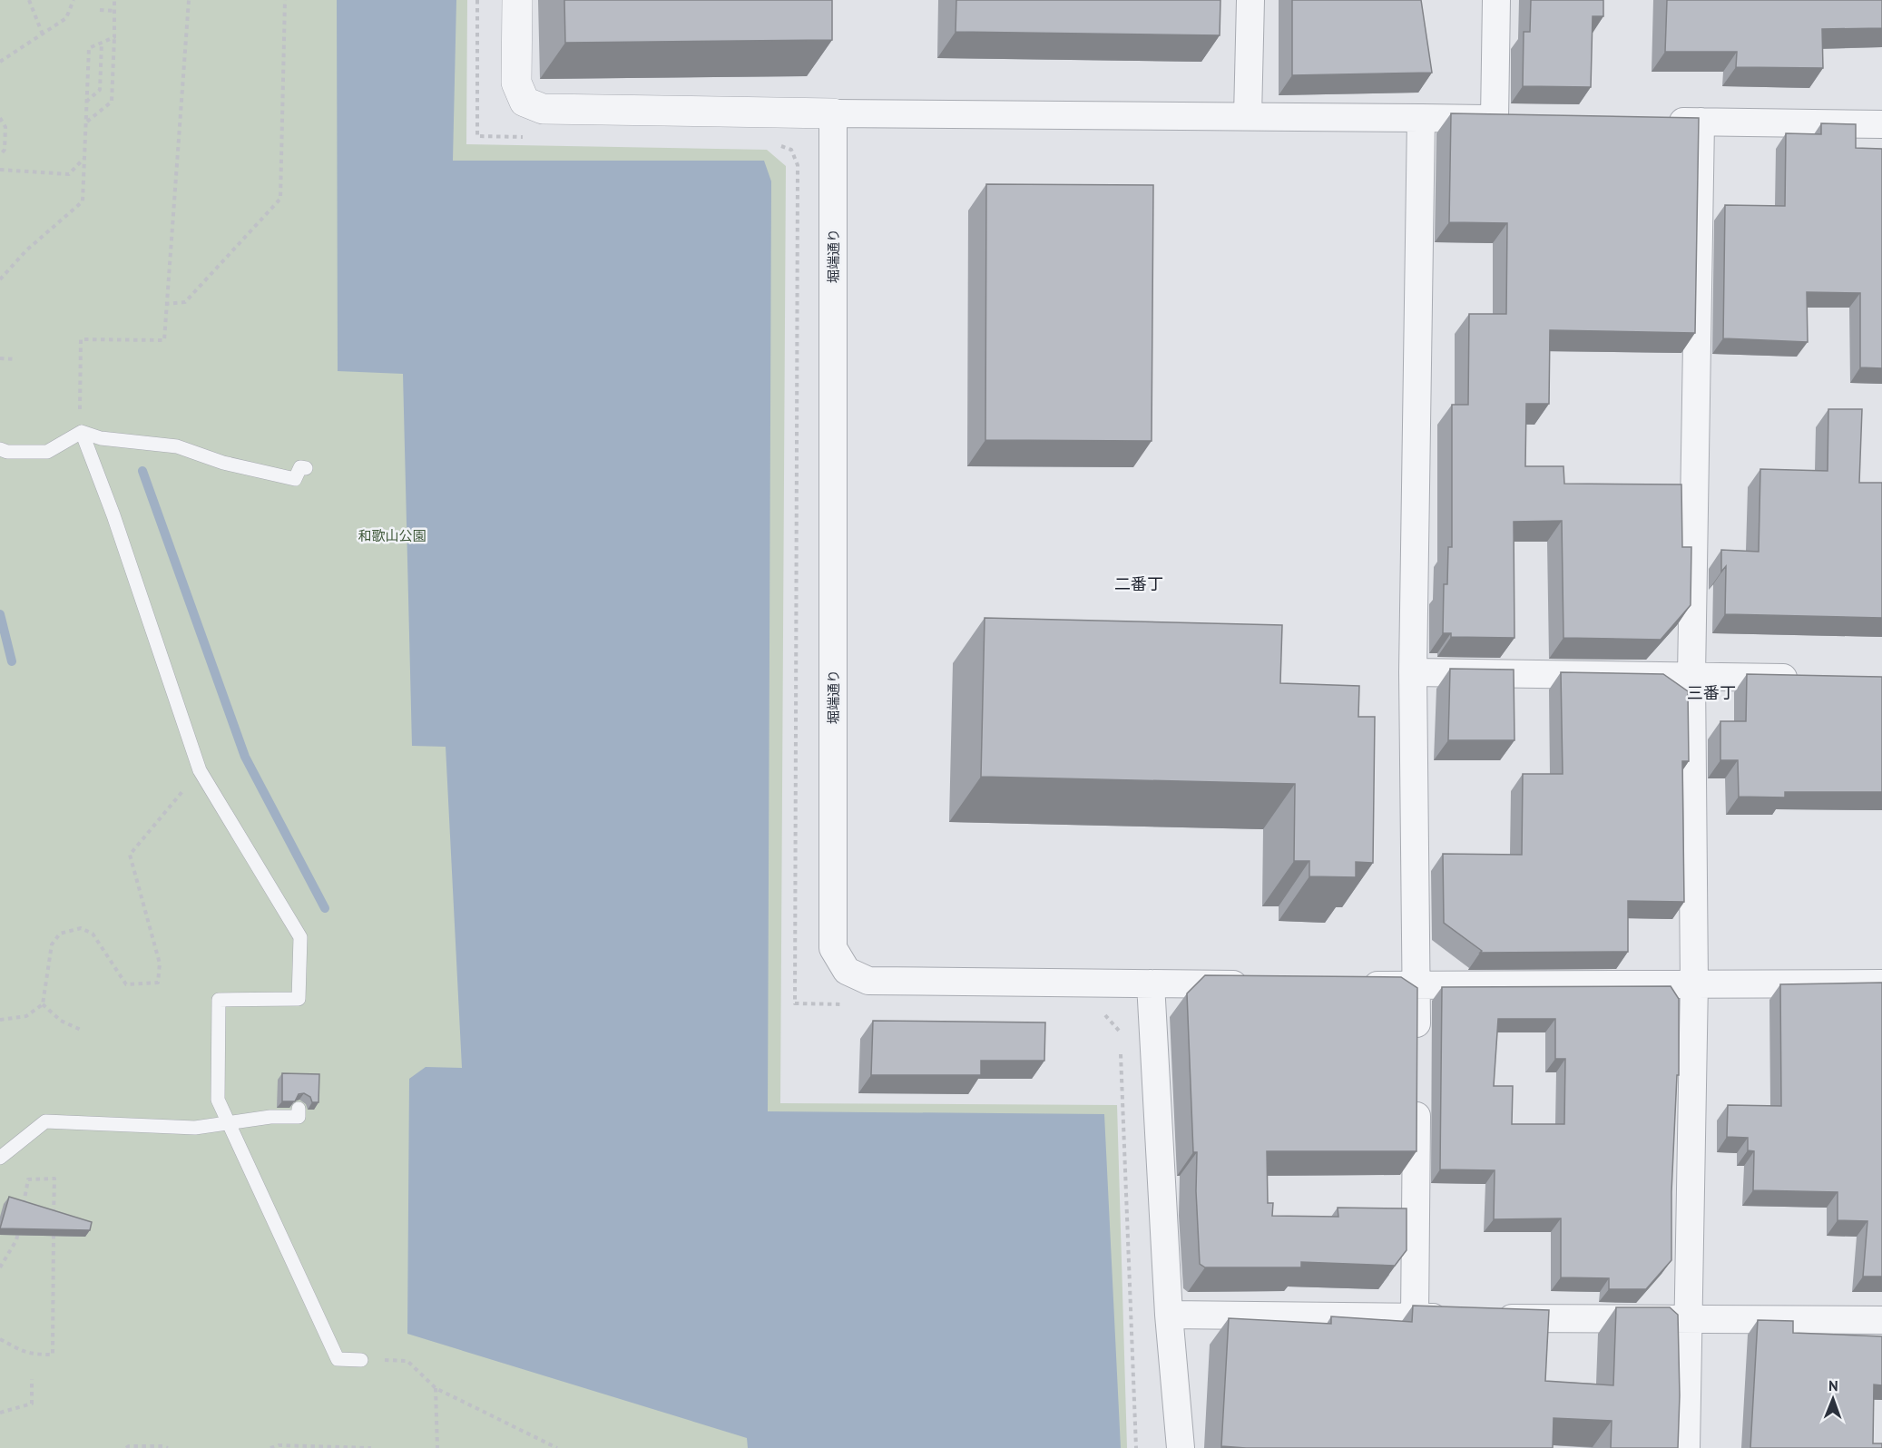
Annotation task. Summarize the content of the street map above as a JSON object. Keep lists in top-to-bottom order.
{
  "streets": {
    "street": ["堀端通り"]
  },
  "districts": ["二番丁", "三番丁"],
  "parks": ["和歌山公園"],
  "north": "top"
}
